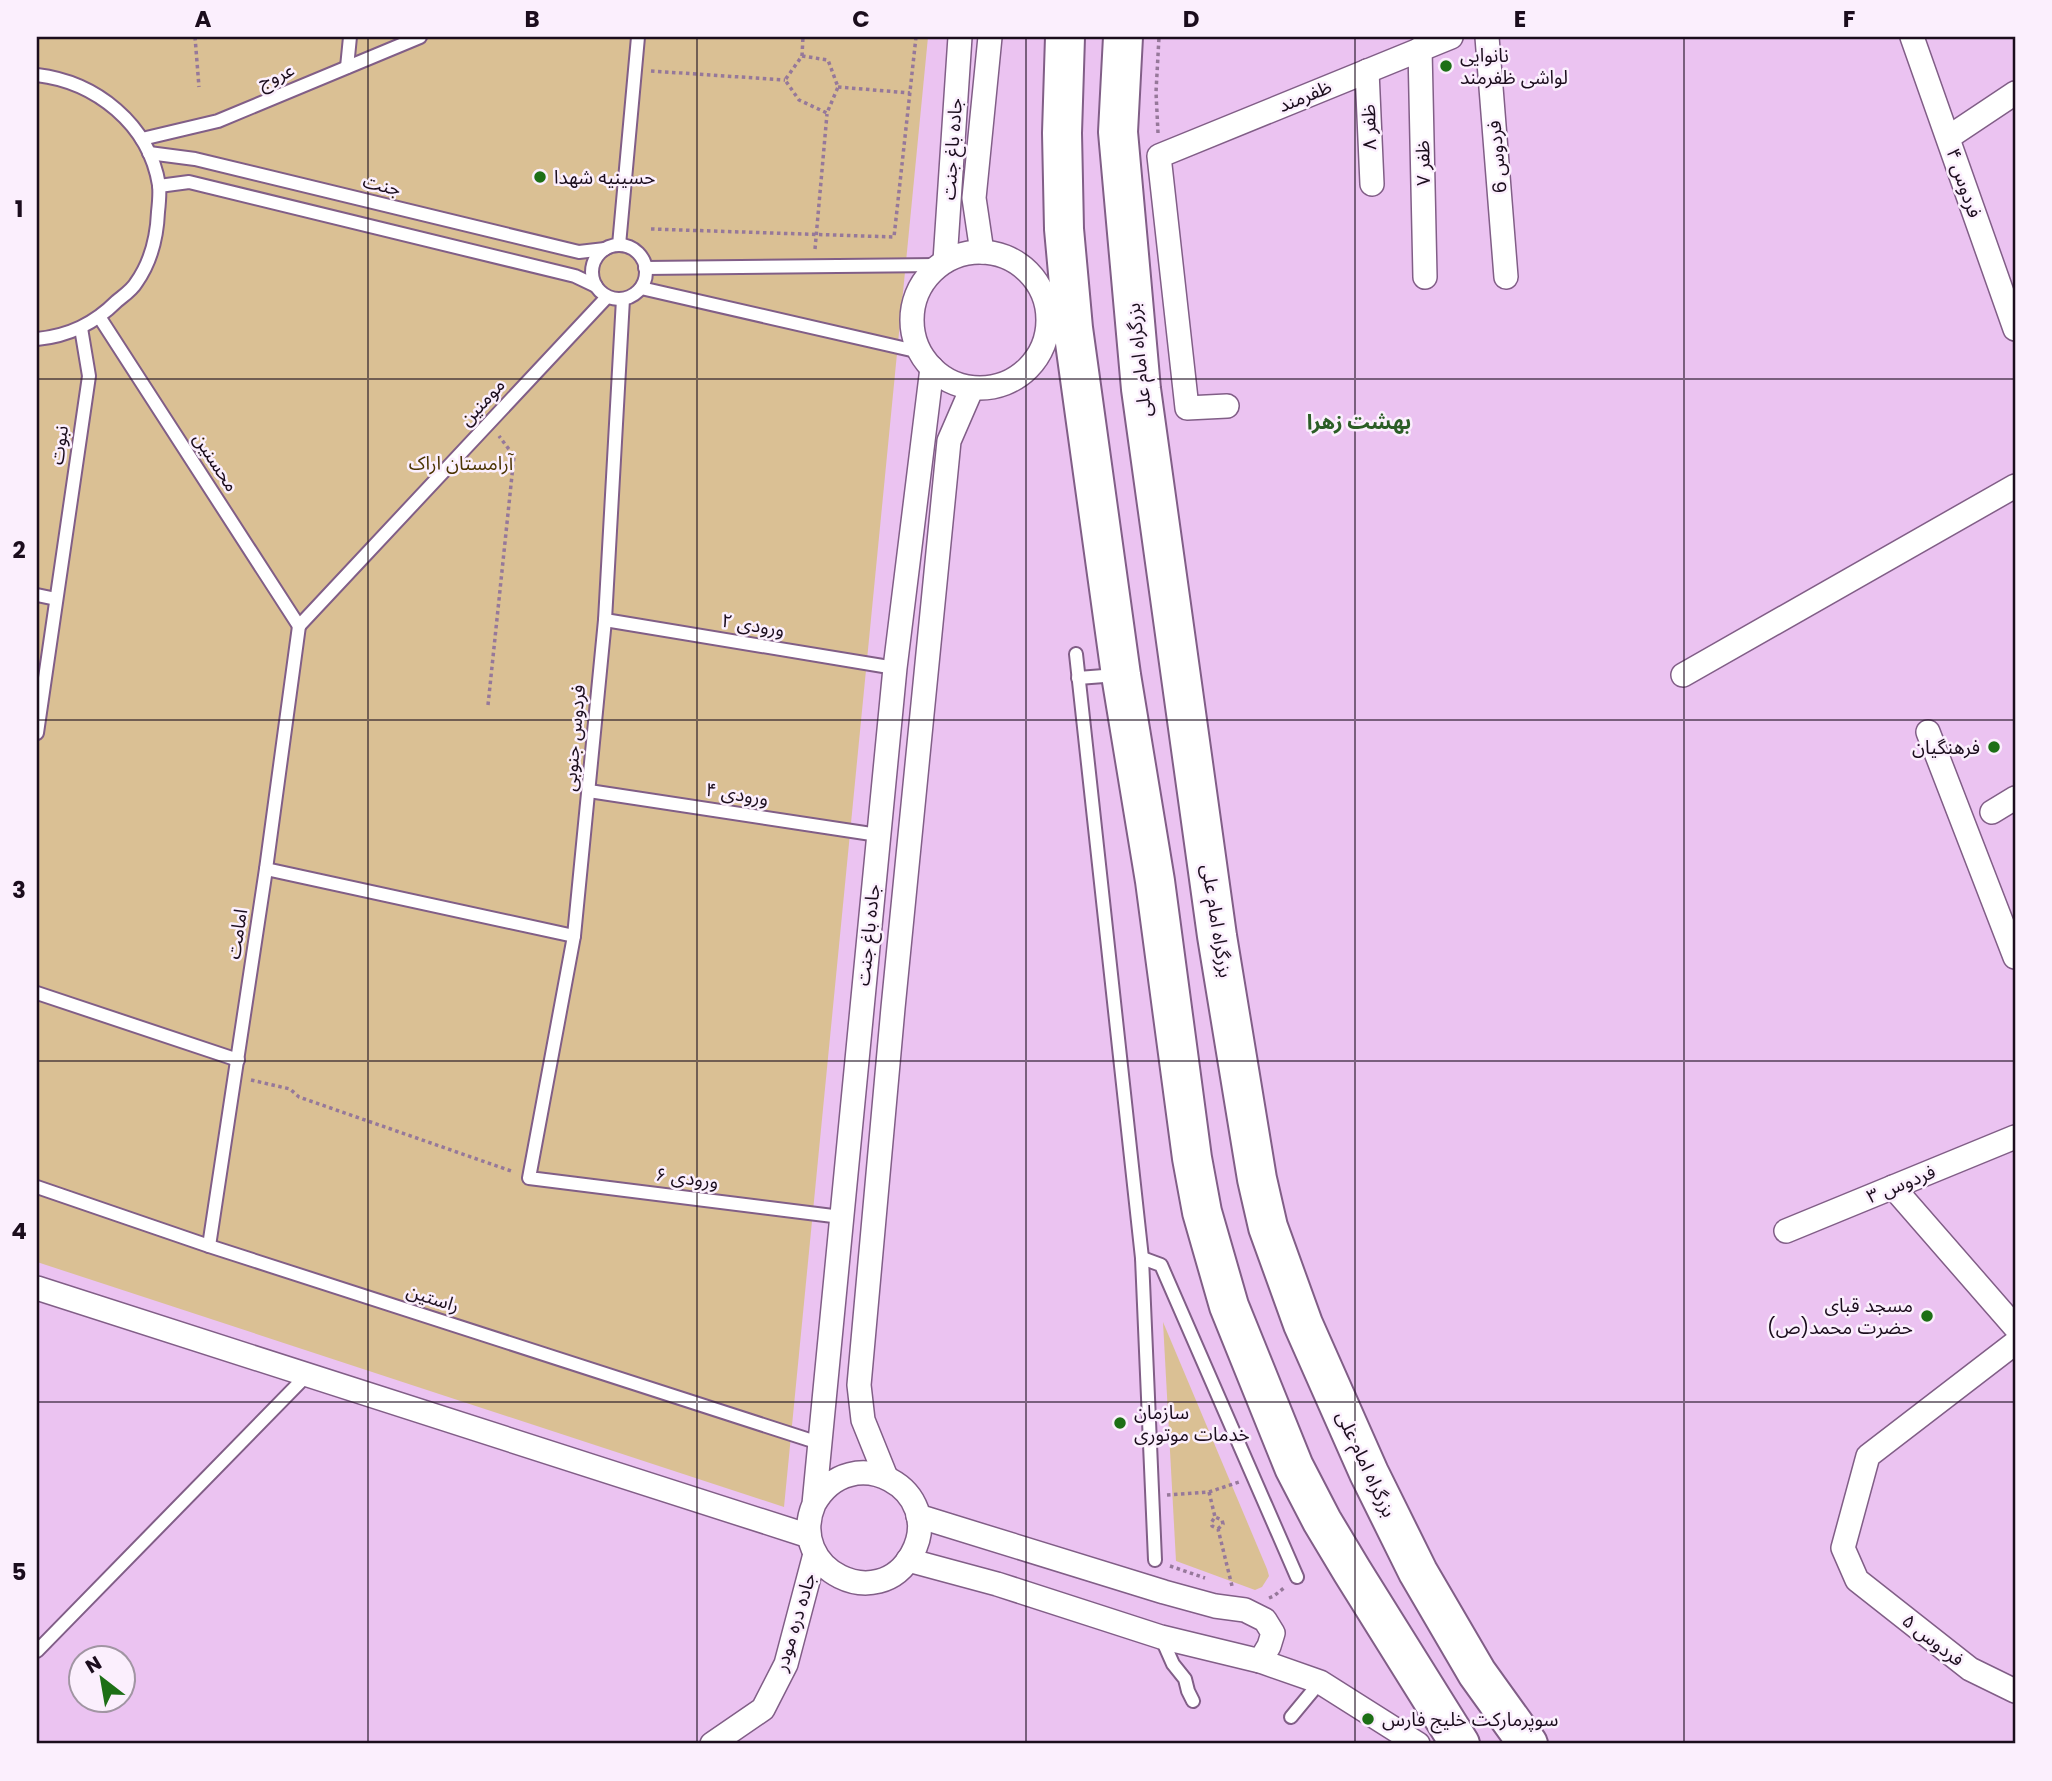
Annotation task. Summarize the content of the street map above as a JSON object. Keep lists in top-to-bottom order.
{
  "streets": {
    "highway": ["بزرگراه امام علی"],
    "street": [
      "ظفرمند",
      "ظفر ۸",
      "جاده باغ جنت",
      "فردوس 6",
      "ظفر ۷",
      "فردوس ۴",
      "فردوس ۳",
      "جاده دره مودر",
      "فردوس ۵"
    ],
    "lane": [
      "عروج",
      "جنت",
      "مومنین",
      "نبوت",
      "محسنین",
      "ورودی ۲",
      "فردوس جنوبی",
      "ورودی ۴",
      "امامت",
      "ورودی ۶",
      "راستین"
    ]
  },
  "crossings": [
    ["ظفرمند", "ظفر ۸"],
    ["ظفرمند", "ظفر ۷"],
    ["جاده باغ جنت", "ورودی ۲"],
    ["جاده باغ جنت", "ورودی ۴"],
    ["جاده باغ جنت", "ورودی ۶"],
    ["جاده باغ جنت", "راستین"],
    ["جاده باغ جنت", "جاده دره مودر"],
    ["جنت", "مومنین"],
    ["جنت", "فردوس جنوبی"],
    ["مومنین", "محسنین"],
    ["مومنین", "فردوس جنوبی"],
    ["مومنین", "امامت"],
    ["محسنین", "امامت"],
    ["ورودی ۲", "فردوس جنوبی"],
    ["فردوس جنوبی", "ورودی ۴"],
    ["فردوس جنوبی", "ورودی ۶"],
    ["امامت", "راستین"]
  ],
  "districts": ["بهشت زهرا"],
  "parks": ["آرامستان اراک"],
  "places": [
    "نانوایی لواشی ظفرمند",
    "حسینیه شهدا",
    "فرهنگیان",
    "مسجد قبای حضرت محمد‌(ص)",
    "سازمان خدمات موتوری",
    "سوپرمارکت خلیج فارس"
  ],
  "north": "top left",
  "grid": {
    "columns": [
      "A",
      "B",
      "C",
      "D",
      "E",
      "F"
    ],
    "rows": [
      "1",
      "2",
      "3",
      "4",
      "5"
    ]
  }
}
